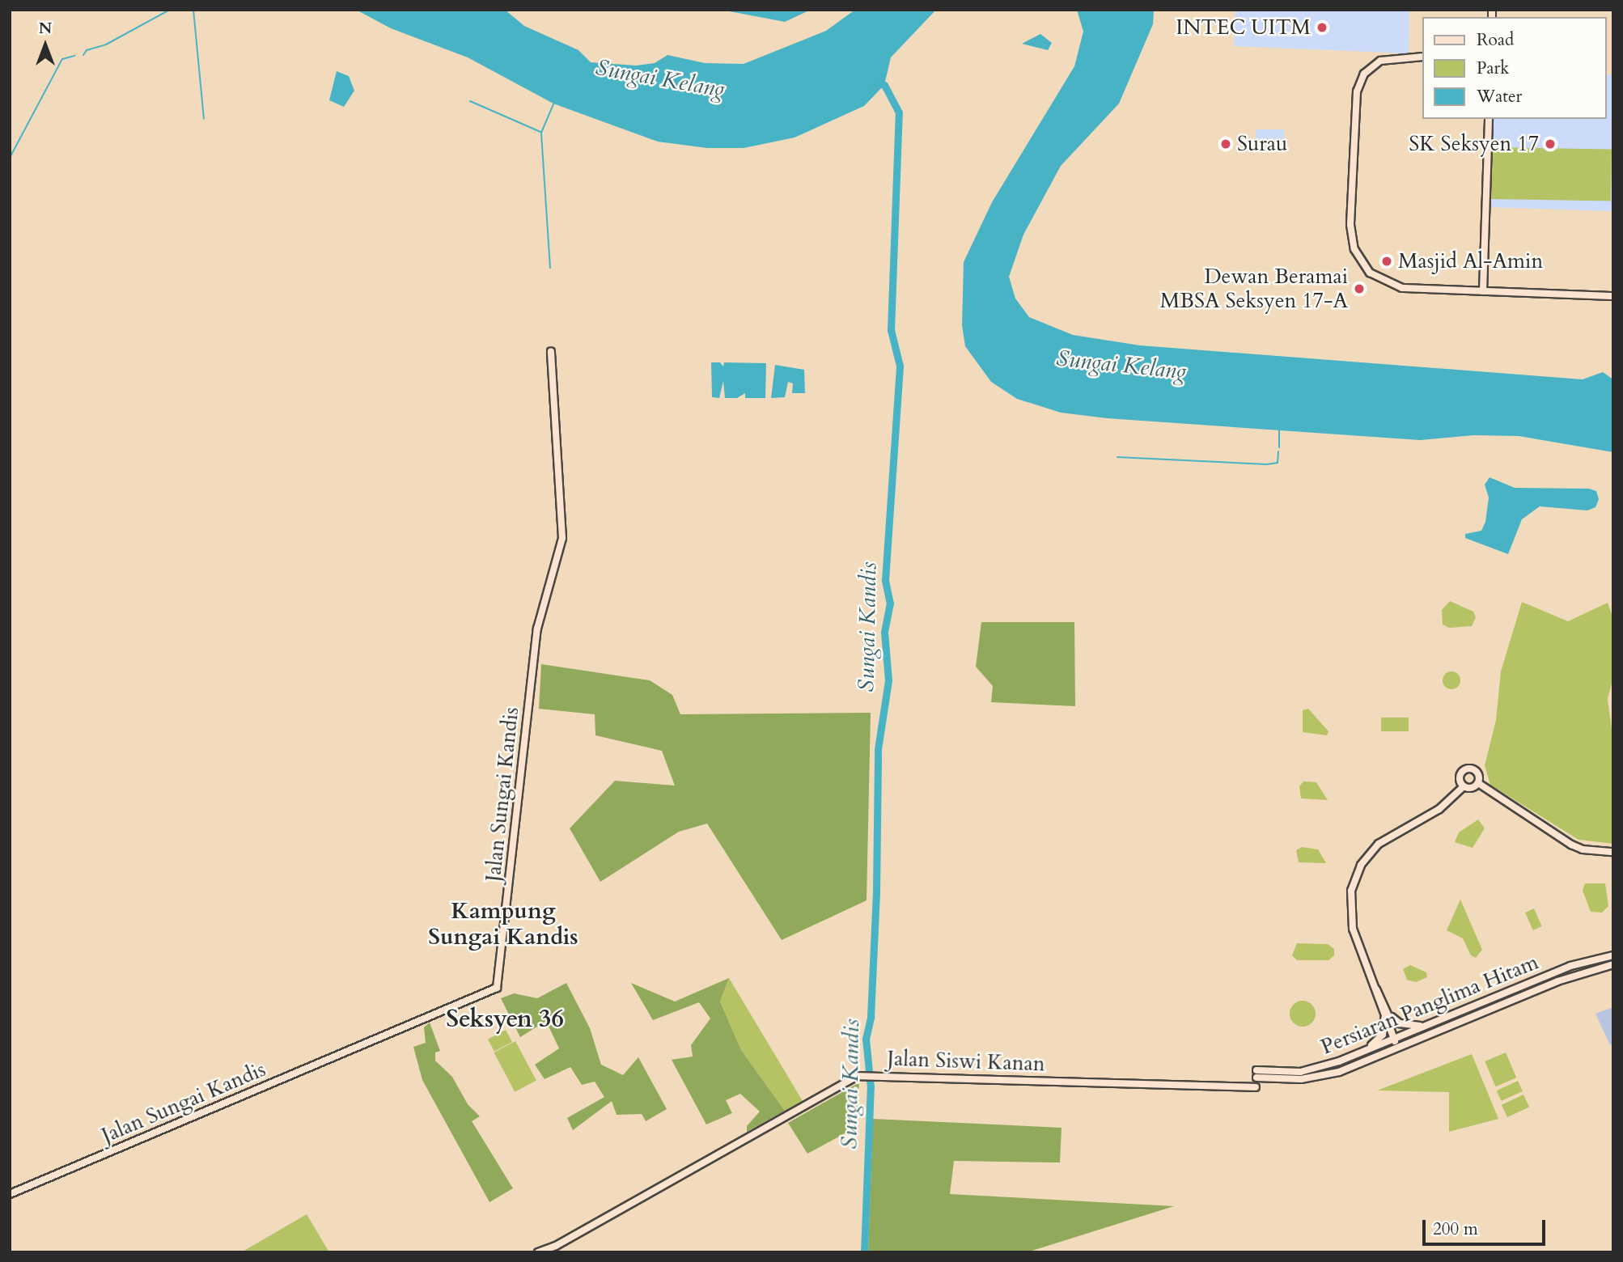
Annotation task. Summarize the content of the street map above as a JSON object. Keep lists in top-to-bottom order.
{
  "streets": {
    "street": ["Jalan Sungai Kandis", "Persiaran Panglima Hitam", "Jalan Siswi Kanan"]
  },
  "districts": ["Kampung Sungai Kandis", "Seksyen 36"],
  "water": ["Sungai Kelang", "Sungai Kandis"],
  "places": [
    "INTEC UITM",
    "Surau",
    "SK Seksyen 17",
    "Masjid Al-Amin",
    "Dewan Beramai MBSA Seksyen 17-A"
  ],
  "legend": ["Road", "Park", "Water"],
  "scale_bar": "200 m",
  "north": "top"
}
